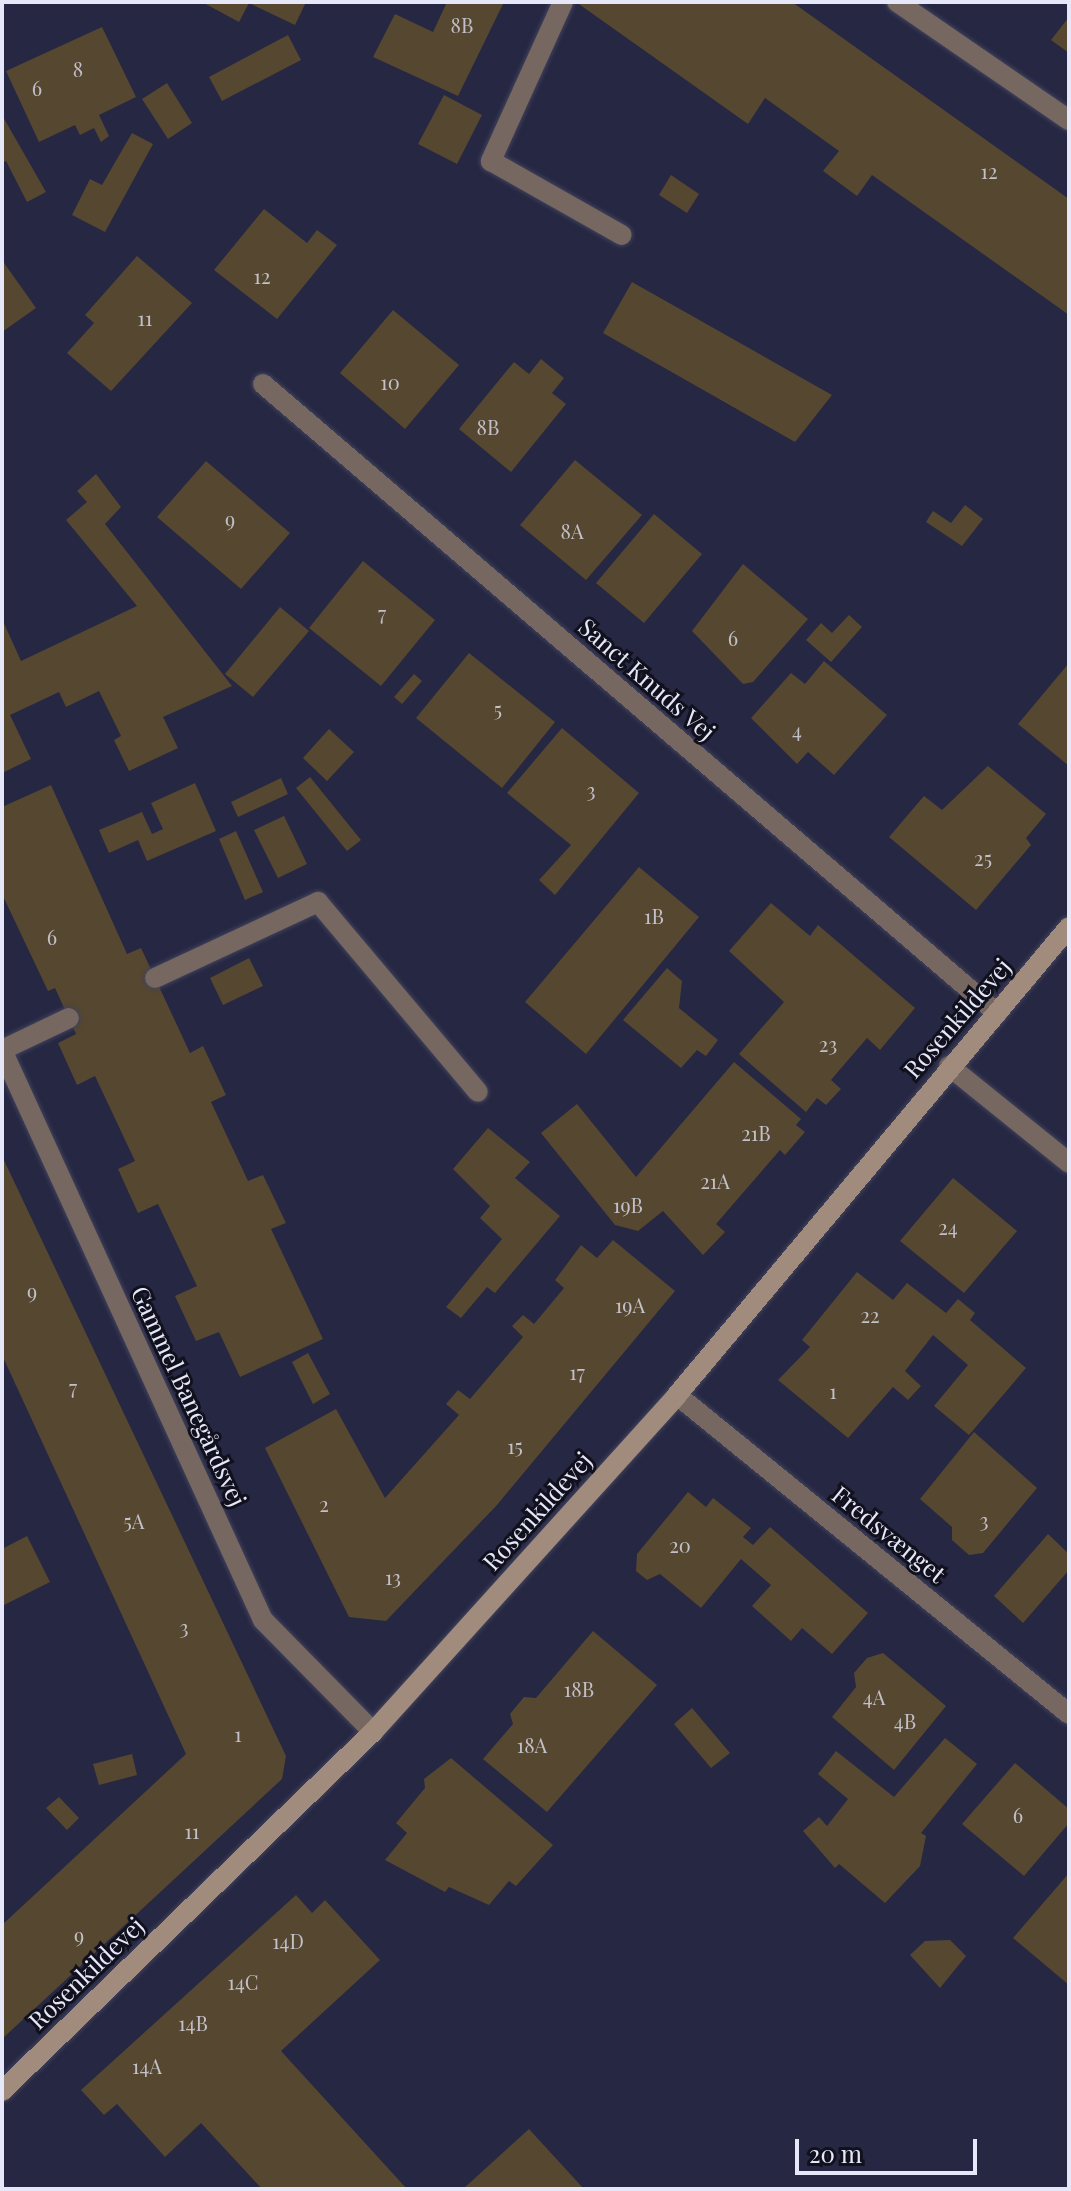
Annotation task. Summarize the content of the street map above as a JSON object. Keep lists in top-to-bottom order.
{
  "streets": {
    "street": [
      "Sanct Knuds Vej",
      "Rosenkildevej",
      "Gammel Banegårdsvej",
      "Fredsvænget"
    ]
  },
  "crossings": [
    ["Sanct Knuds Vej", "Rosenkildevej"],
    ["Rosenkildevej", "Gammel Banegårdsvej"],
    ["Rosenkildevej", "Fredsvænget"]
  ],
  "house_numbers": [
    "8B",
    "8",
    "6",
    "12",
    "12",
    "11",
    "10",
    "8B",
    "9",
    "8A",
    "7",
    "6",
    "5",
    "4",
    "3",
    "25",
    "1B",
    "6",
    "23",
    "21B",
    "21A",
    "19B",
    "24",
    "9",
    "19A",
    "22",
    "17",
    "7",
    "1",
    "15",
    "2",
    "3",
    "5A",
    "20",
    "13",
    "3",
    "18B",
    "4A",
    "4B",
    "1",
    "18A",
    "6",
    "11",
    "9",
    "14D",
    "14C",
    "14B",
    "14A"
  ],
  "scale_bar": "20 m"
}
